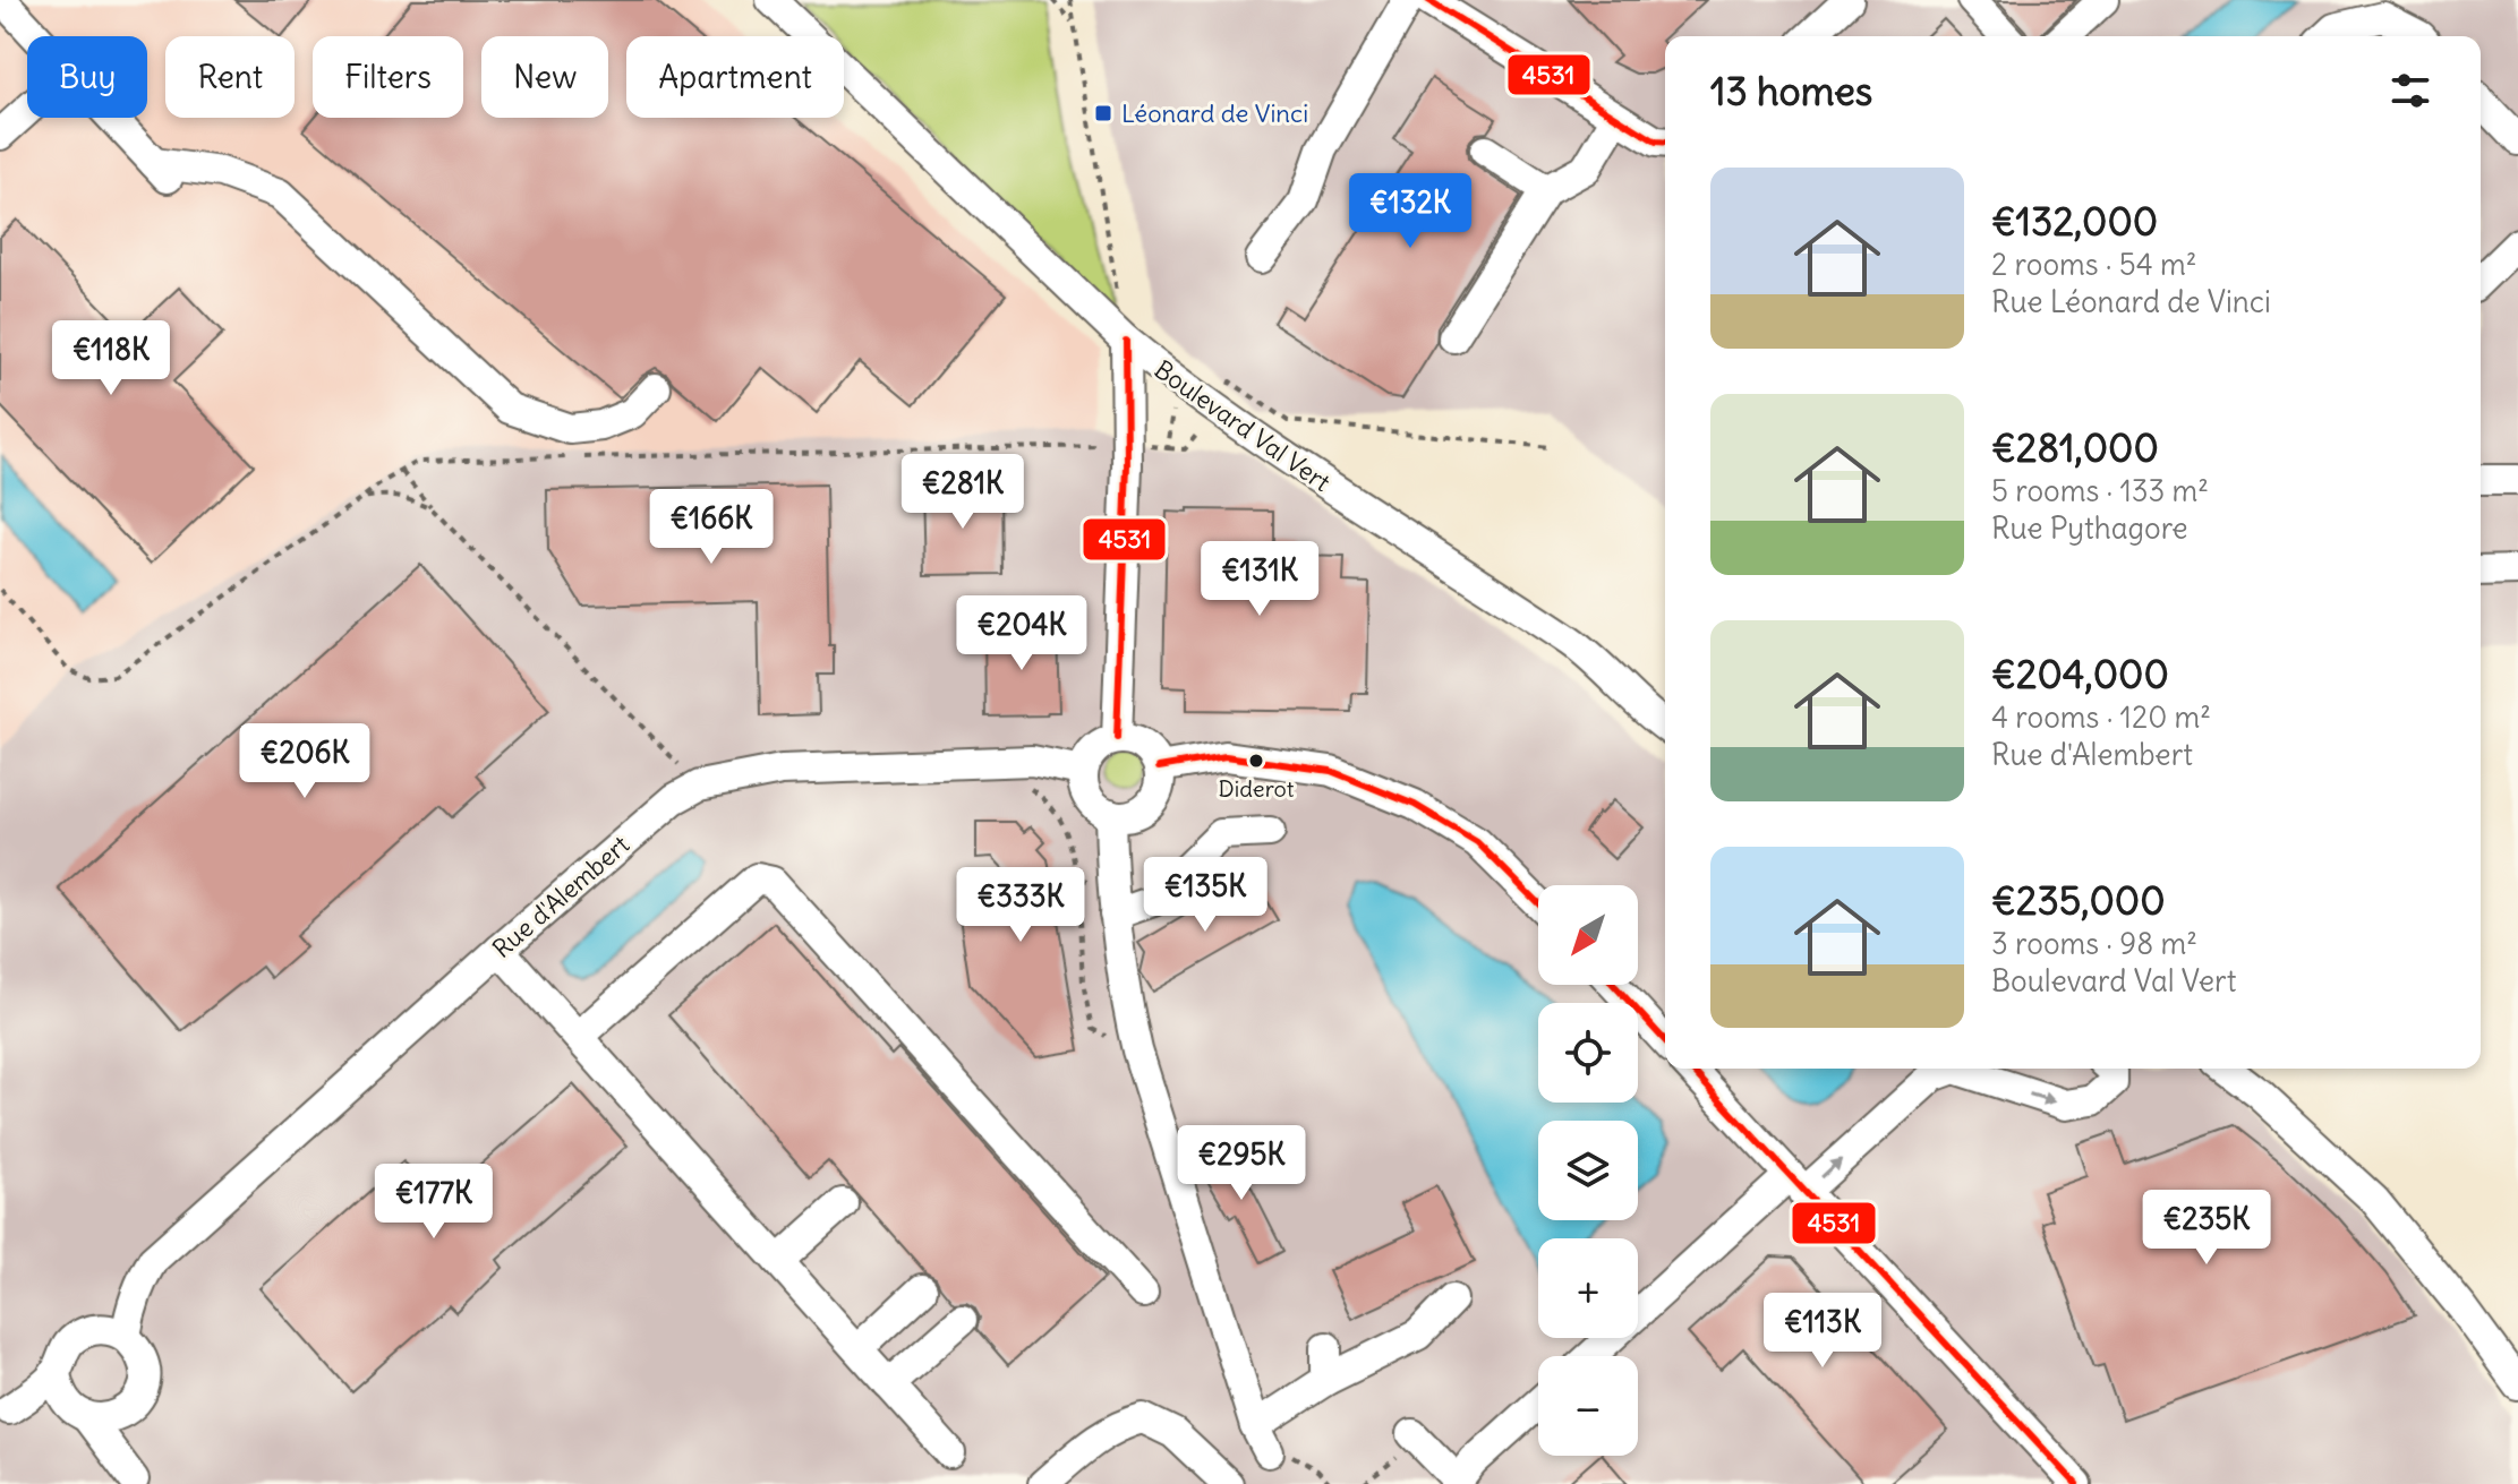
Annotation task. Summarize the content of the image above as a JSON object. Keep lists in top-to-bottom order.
{
  "streets": {
    "street": ["Boulevard Val Vert", "Rue d'Alembert"]
  },
  "places": {
    "transit": ["Léonard de Vinci"],
    "other": ["Diderot"]
  },
  "lines": ["transit line 4531"],
  "north": "bottom left",
  "page": {
    "chip": [
      "Buy",
      "Rent",
      "Filters",
      "New",
      "Apartment"
    ],
    "heading": "13 homes",
    "list": [
      {
        "name": "€132,000",
        "note": "2 rooms · 54 m² · Rue Léonard de Vinci"
      },
      {
        "name": "€281,000",
        "note": "5 rooms · 133 m² · Rue Pythagore"
      },
      {
        "name": "€204,000",
        "note": "4 rooms · 120 m² · Rue d'Alembert"
      },
      {
        "name": "€235,000",
        "note": "3 rooms · 98 m² · Boulevard Val Vert"
      }
    ],
    "price": [
      "€132K",
      "€118K",
      "€281K",
      "€166K",
      "€131K",
      "€204K",
      "€206K",
      "€135K",
      "€333K",
      "€295K",
      "€177K",
      "€235K",
      "€113K"
    ],
    "map_buttons": ["+", "−"]
  }
}
